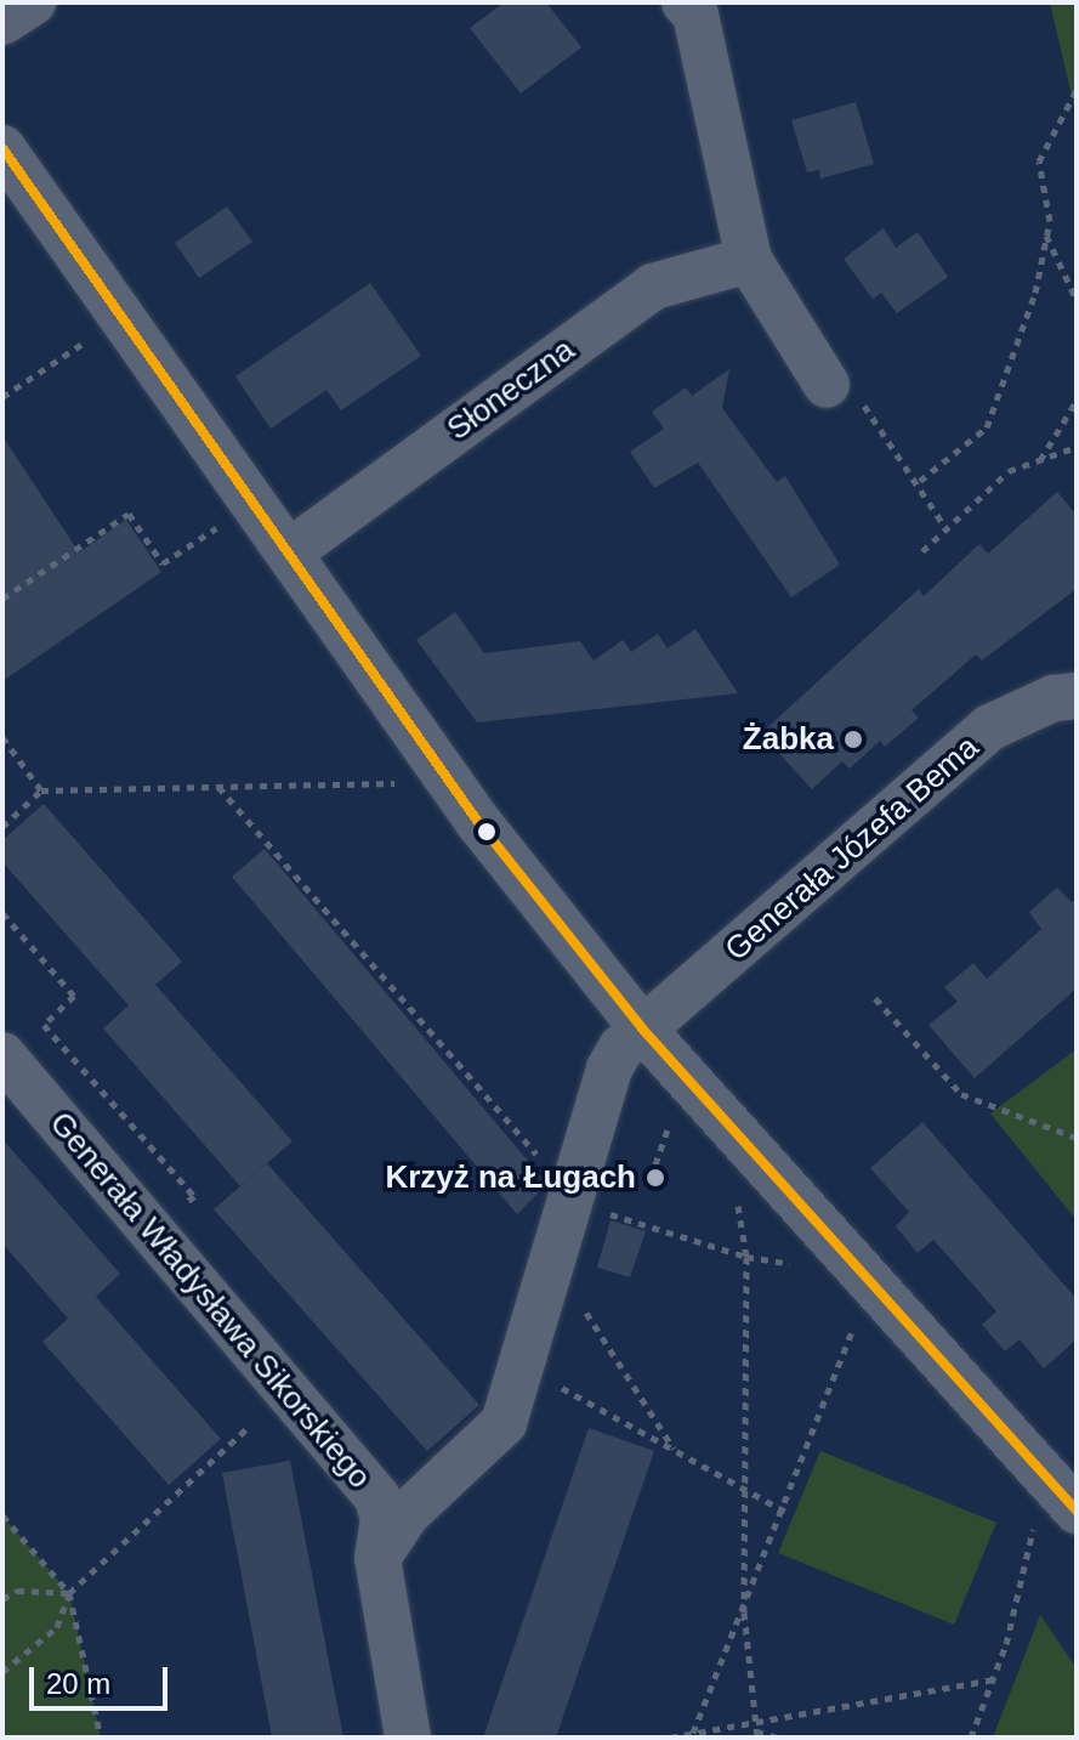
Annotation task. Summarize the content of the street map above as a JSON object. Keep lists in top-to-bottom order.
{
  "streets": {
    "street": ["Słoneczna", "Generała Józefa Bema", "Generała Władysława Sikorskiego"]
  },
  "places": ["Żabka", "Krzyż na Ługach"],
  "scale_bar": "20 m"
}
